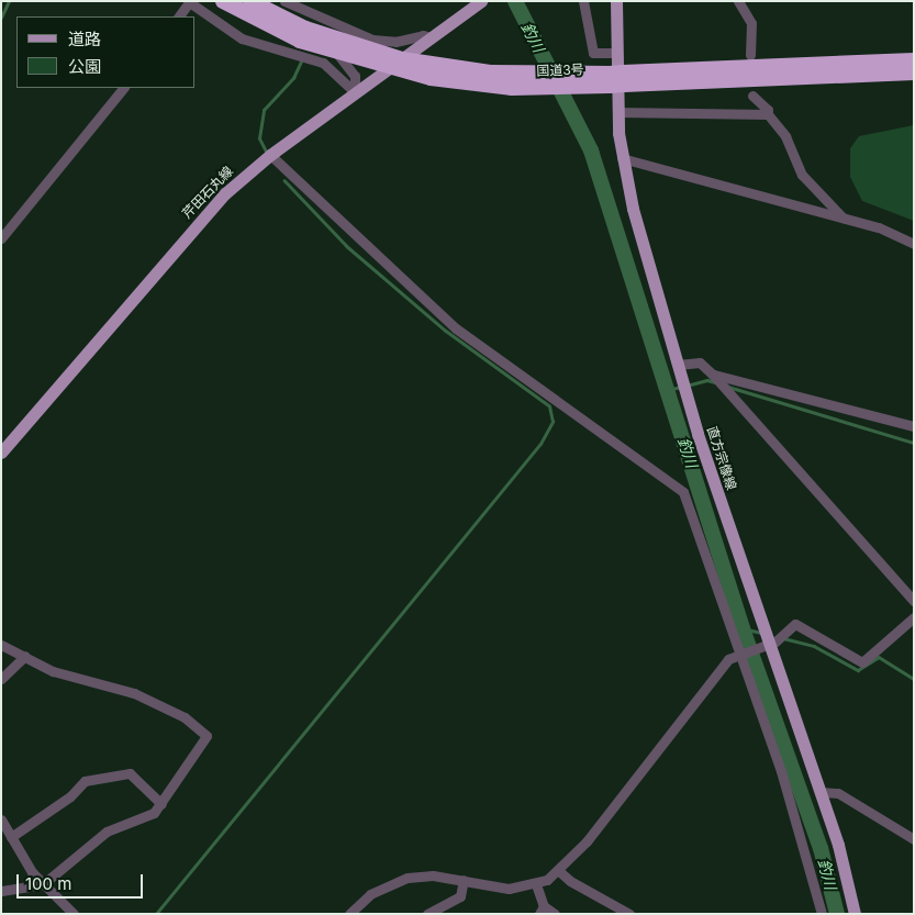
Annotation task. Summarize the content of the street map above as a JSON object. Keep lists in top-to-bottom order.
{
  "streets": {
    "highway": ["国道3号"],
    "main road": ["芹田石丸線", "直方宗像線"]
  },
  "crossings": [
    ["国道3号", "芹田石丸線"]
  ],
  "water": ["釣川"],
  "legend": ["道路", "公園"],
  "scale_bar": "100 m"
}
